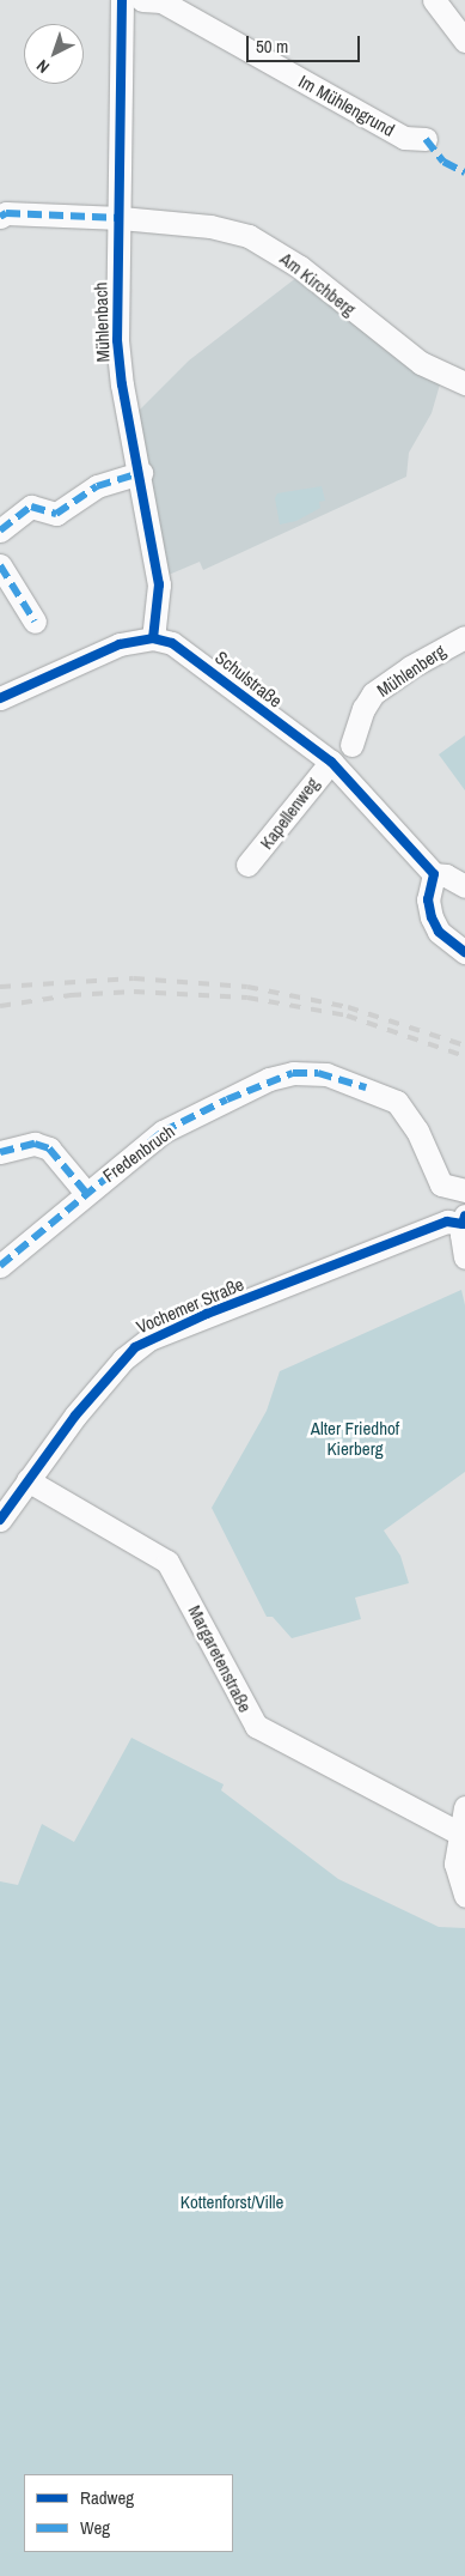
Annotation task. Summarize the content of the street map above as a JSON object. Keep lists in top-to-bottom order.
{
  "streets": {
    "street": [
      "Im Mühlengrund",
      "Am Kirchberg",
      "Mühlenbach",
      "Mühlenberg",
      "Schulstraße",
      "Kapellenweg",
      "Fredenbruch",
      "Vochemer Straße",
      "Margaretenstraße"
    ]
  },
  "crossings": [
    ["Am Kirchberg", "Mühlenbach"],
    ["Mühlenbach", "Schulstraße"],
    ["Schulstraße", "Kapellenweg"],
    ["Vochemer Straße", "Margaretenstraße"]
  ],
  "parks": ["Alter Friedhof Kierberg", "Kottenforst/Ville"],
  "legend": ["Radweg", "Weg"],
  "scale_bar": "50 m",
  "north": "bottom left"
}
